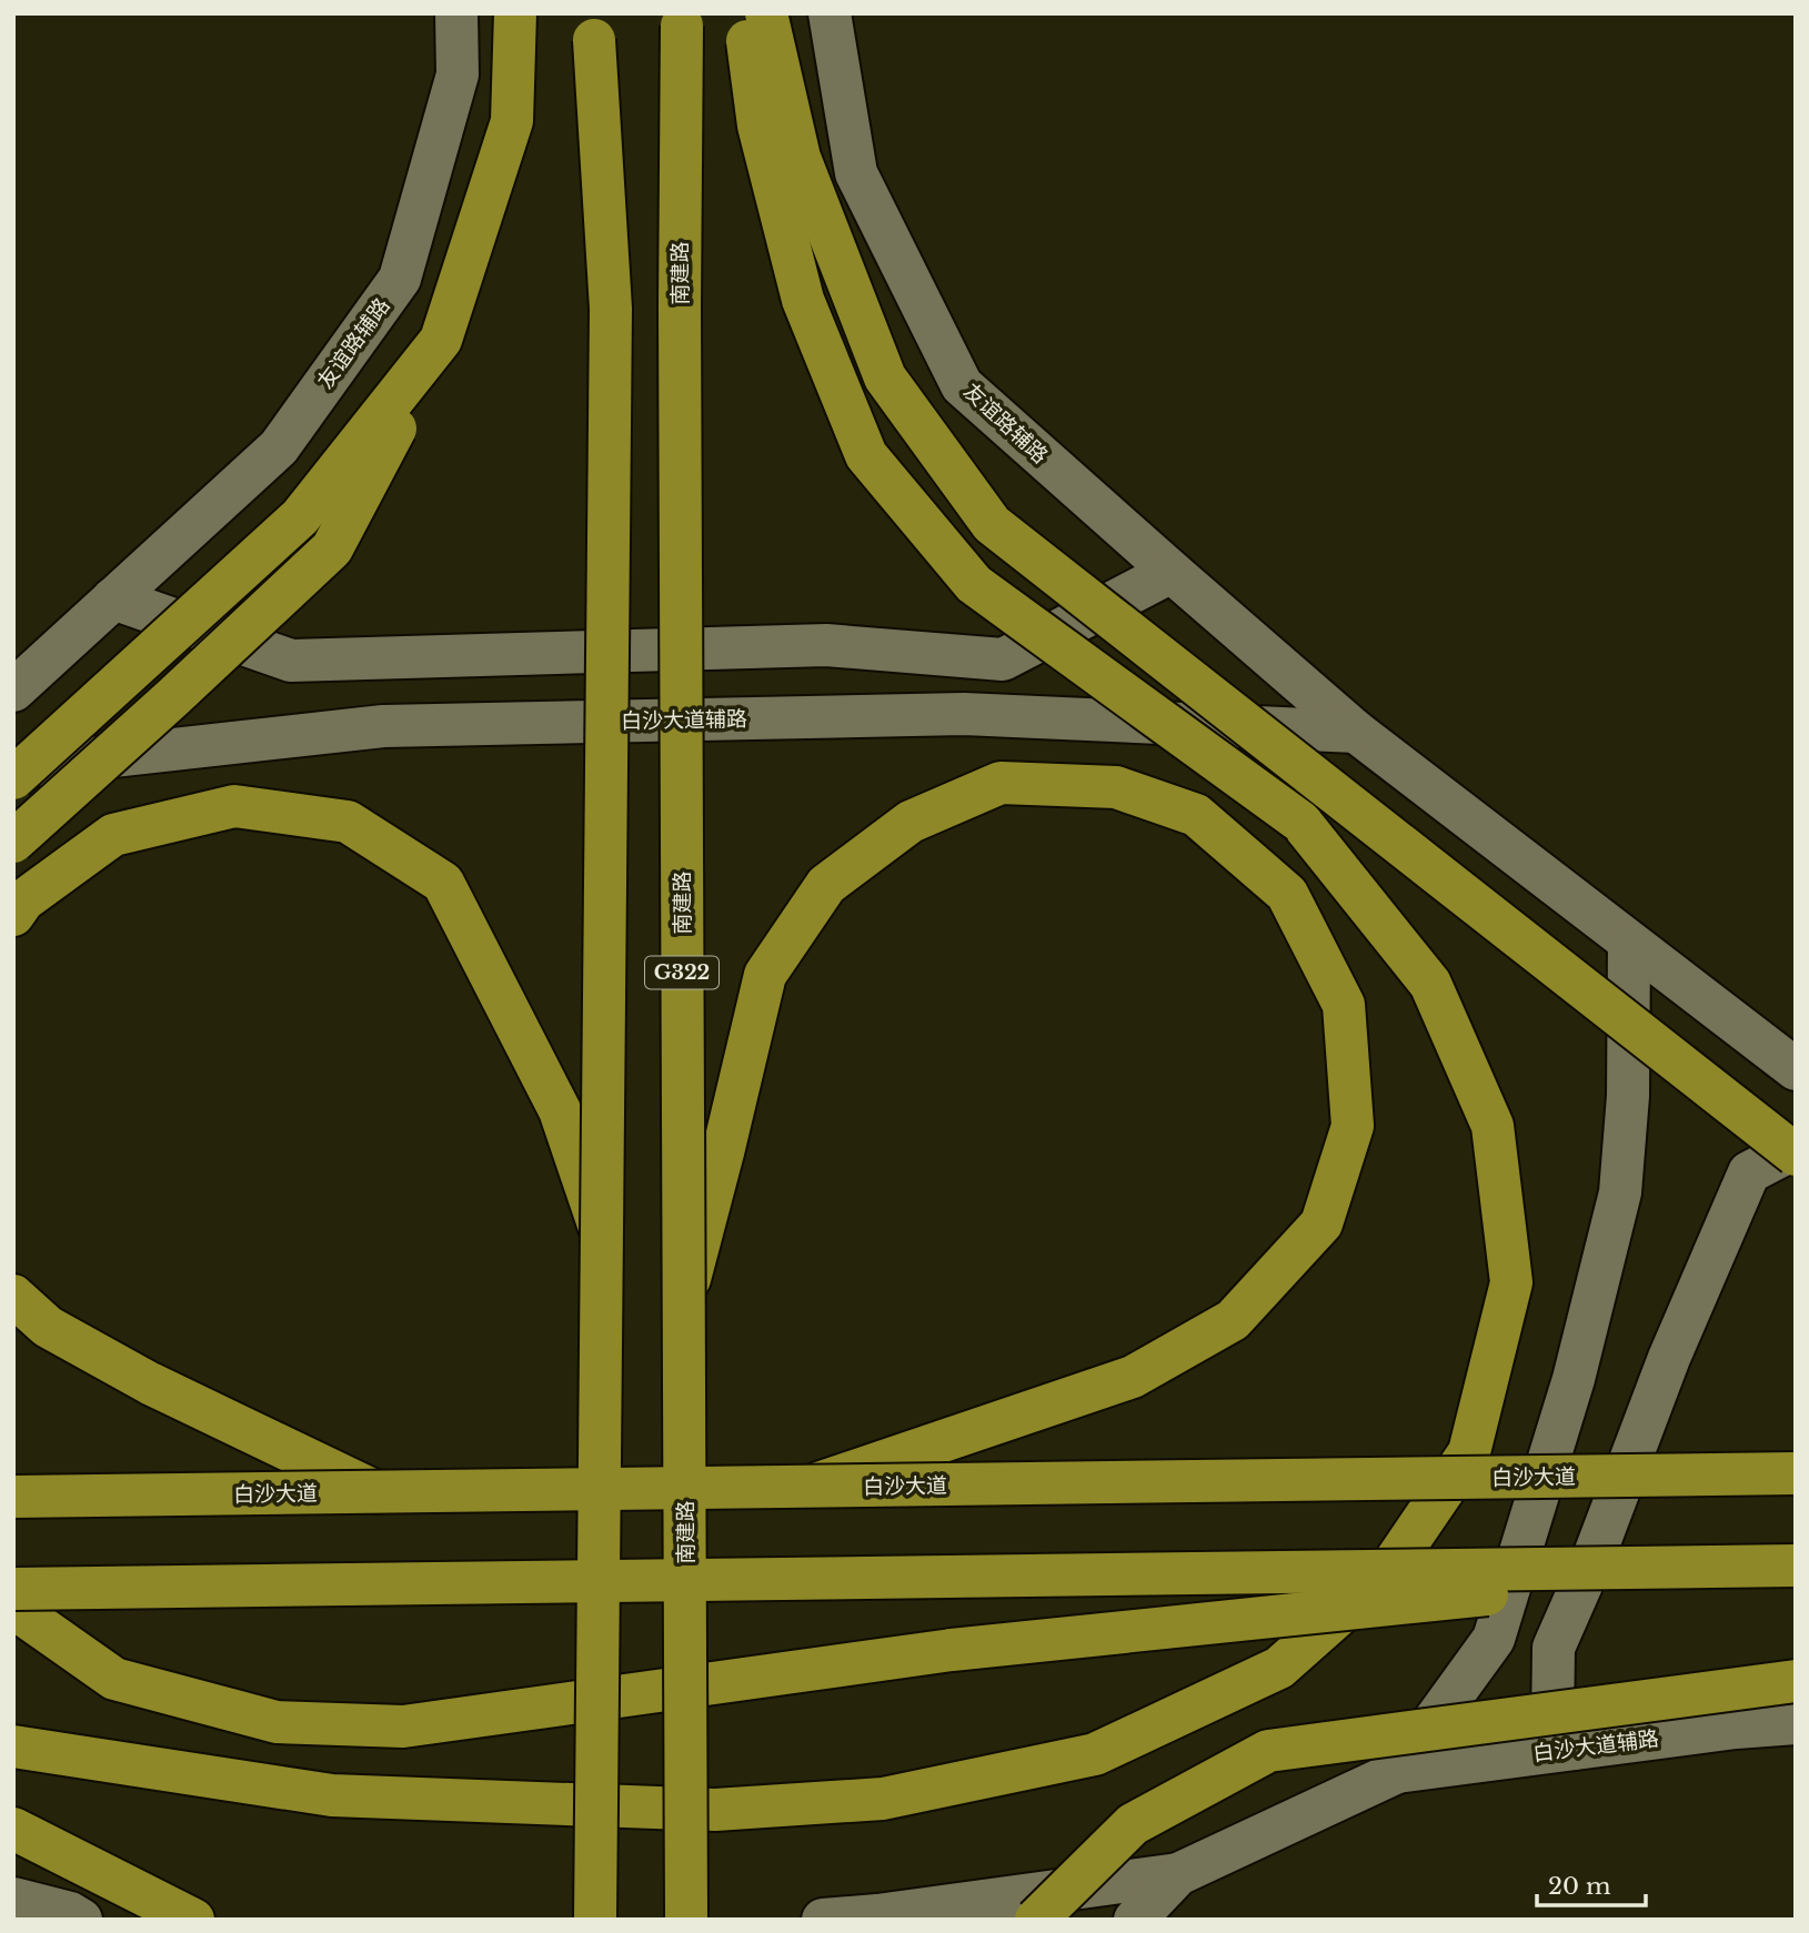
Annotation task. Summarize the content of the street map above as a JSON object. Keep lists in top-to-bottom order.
{
  "streets": {
    "highway": ["南建路", "G322", "白沙大道"],
    "main road": ["友谊路辅路", "白沙大道辅路"]
  },
  "crossings": [
    ["友谊路辅路", "白沙大道辅路"]
  ],
  "scale_bar": "20 m"
}
